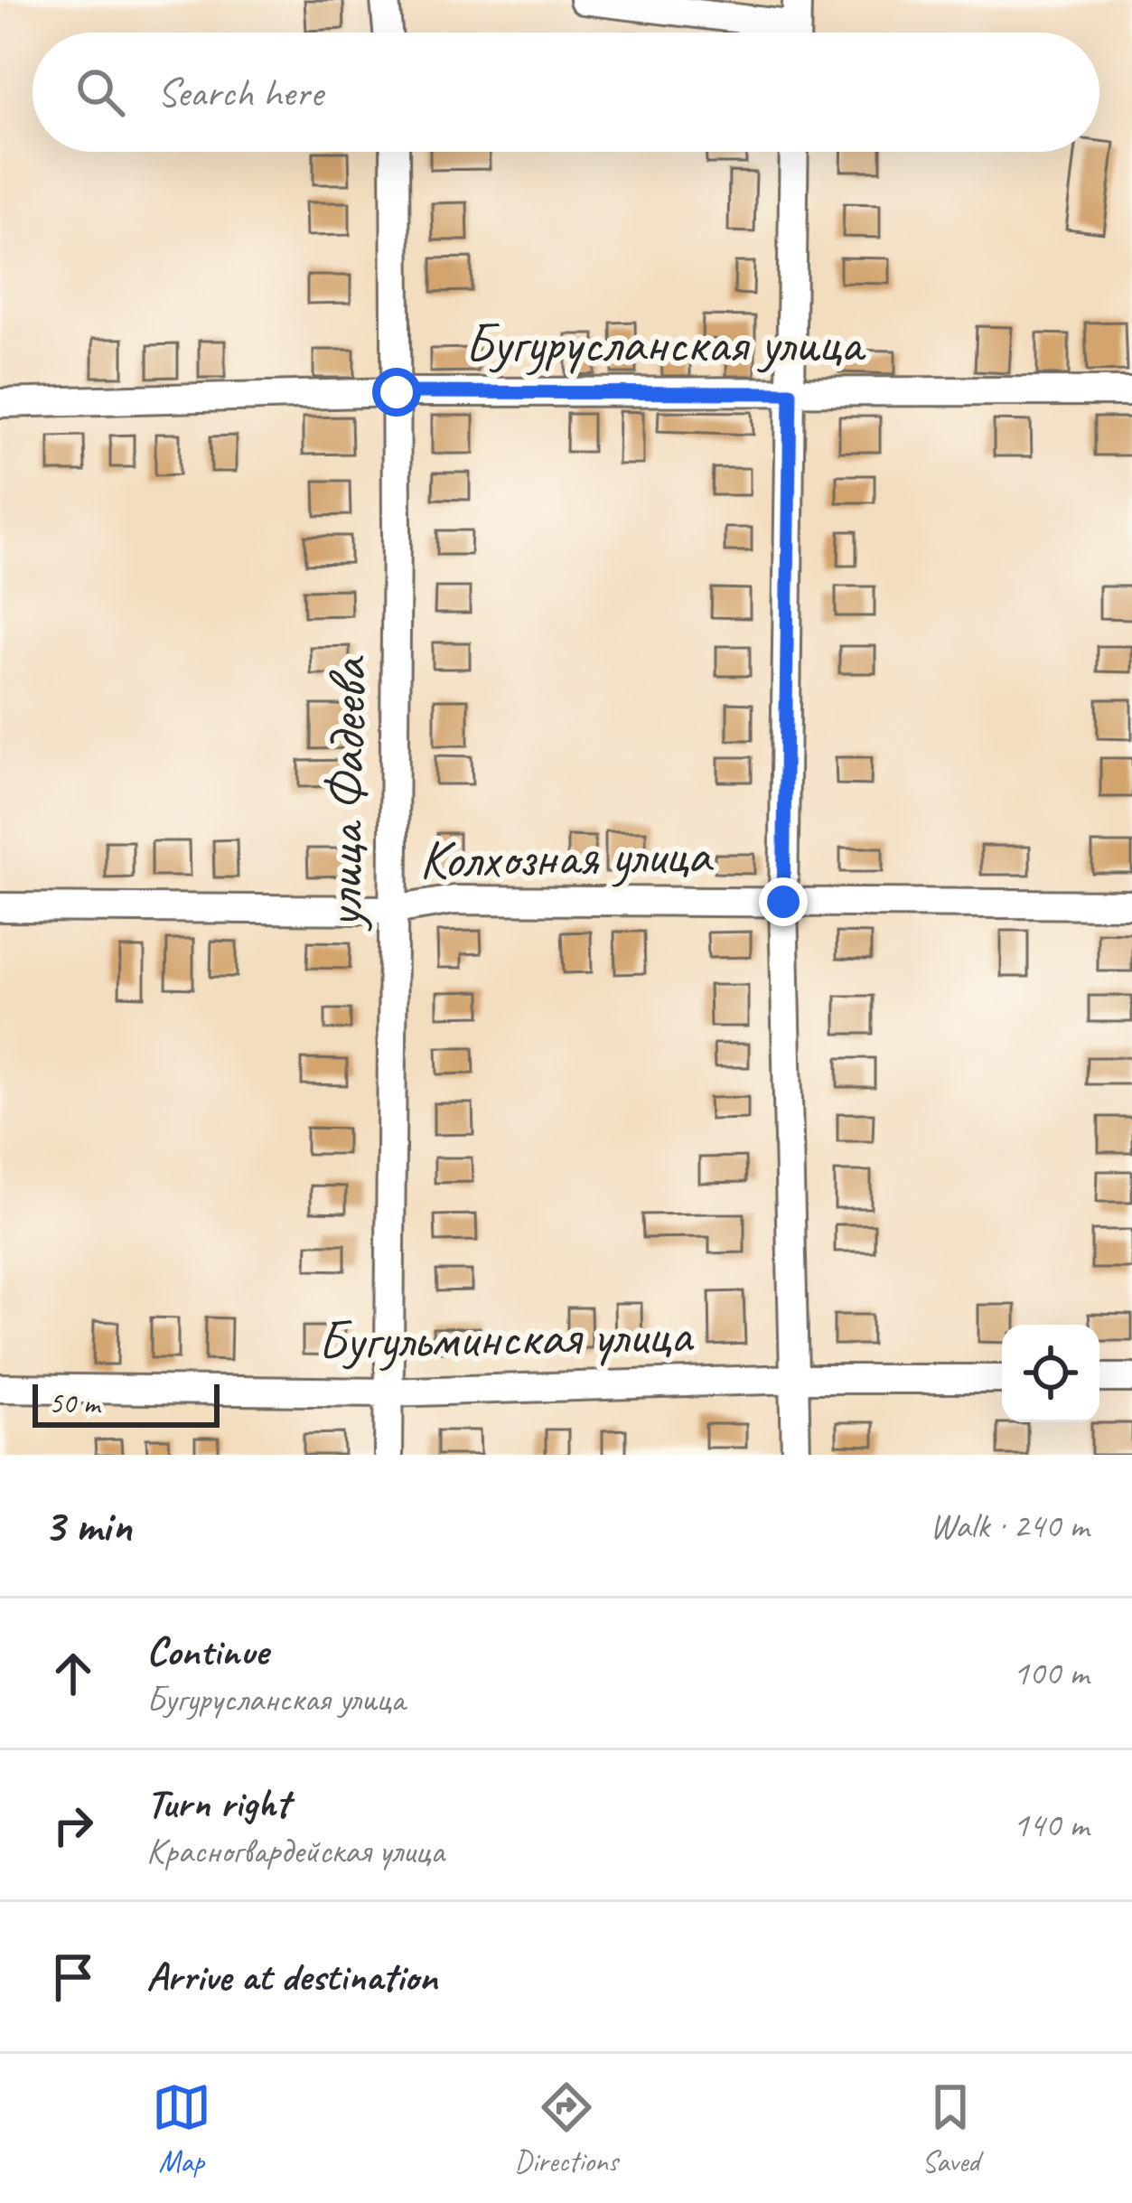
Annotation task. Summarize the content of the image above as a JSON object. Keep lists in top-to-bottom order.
{
  "streets": {
    "street": [
      "Бугурусланская улица",
      "улица Фадеева",
      "Колхозная улица",
      "Бугульминская улица"
    ]
  },
  "crossings": [
    ["Бугурусланская улица", "улица Фадеева"],
    ["улица Фадеева", "Колхозная улица"],
    ["улица Фадеева", "Бугульминская улица"]
  ],
  "scale_bar": "50 m",
  "page": {
    "search": "Search here",
    "scale": "50 m",
    "heading": ["3 min", "Walk · 240 m"],
    "list": [
      ["Continue", "Бугурусланская улица", "100 m"],
      ["Turn right", "Красногвардейская улица", "140 m"],
      "Arrive at destination"
    ],
    "nav": ["Map", "Directions", "Saved"]
  }
}
